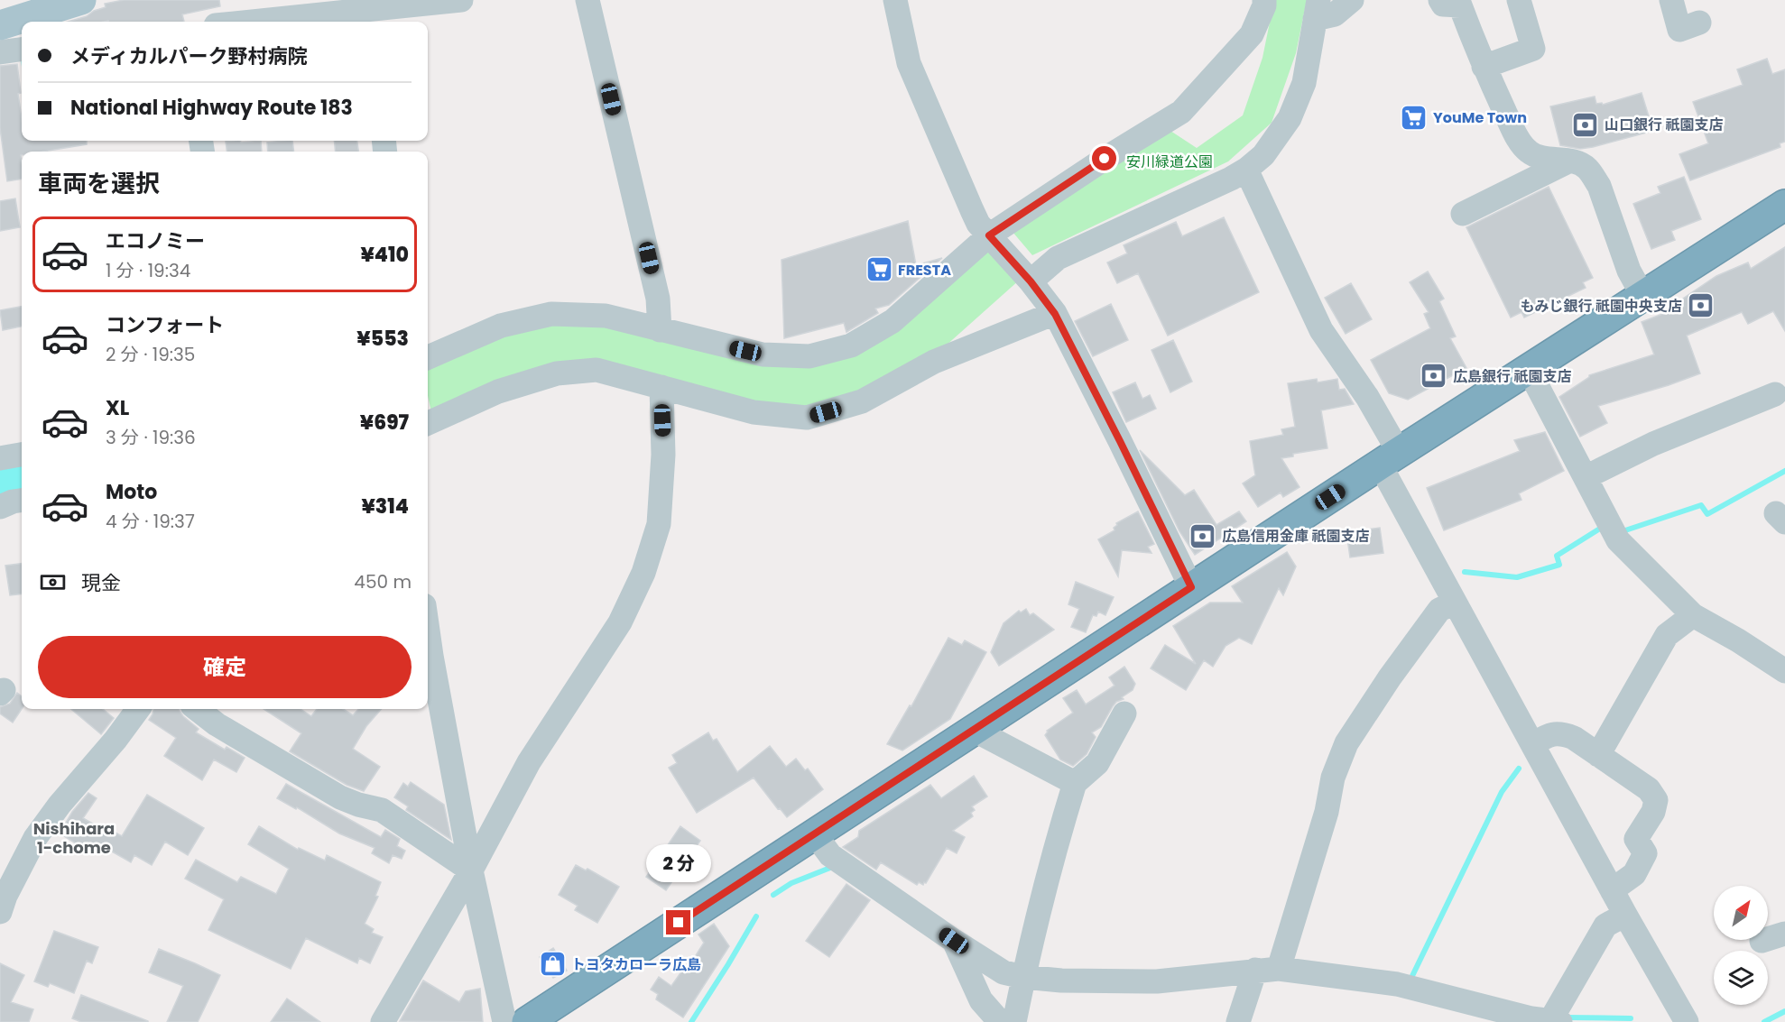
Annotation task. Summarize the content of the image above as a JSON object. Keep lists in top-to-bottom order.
{
  "districts": ["Nishihara 1-chome"],
  "parks": ["安川緑道公園"],
  "places": {
    "supermarket": ["YouMe Town", "FRESTA"],
    "bank": [
      "山口銀行 祇園支店",
      "もみじ銀行 祇園中央支店",
      "広島銀行 祇園支店",
      "広島信用金庫 祇園支店"
    ],
    "shop": ["トヨタカローラ広島"]
  },
  "north": "top right",
  "page": {
    "banner": ["メディカルパーク野村病院", "National Highway Route 183"],
    "heading": "車両を選択",
    "list": [
      {
        "name": "エコノミー",
        "note": "1 分 · 19:34",
        "value": "¥410"
      },
      {
        "name": "コンフォート",
        "note": "2 分 · 19:35",
        "value": "¥553"
      },
      {
        "name": "XL",
        "note": "3 分 · 19:36",
        "value": "¥697"
      },
      {
        "name": "Moto",
        "note": "4 分 · 19:37",
        "value": "¥314"
      }
    ],
    "pay": ["現金", "450 m"],
    "buttons": "確定",
    "bubble": "2 分"
  }
}
